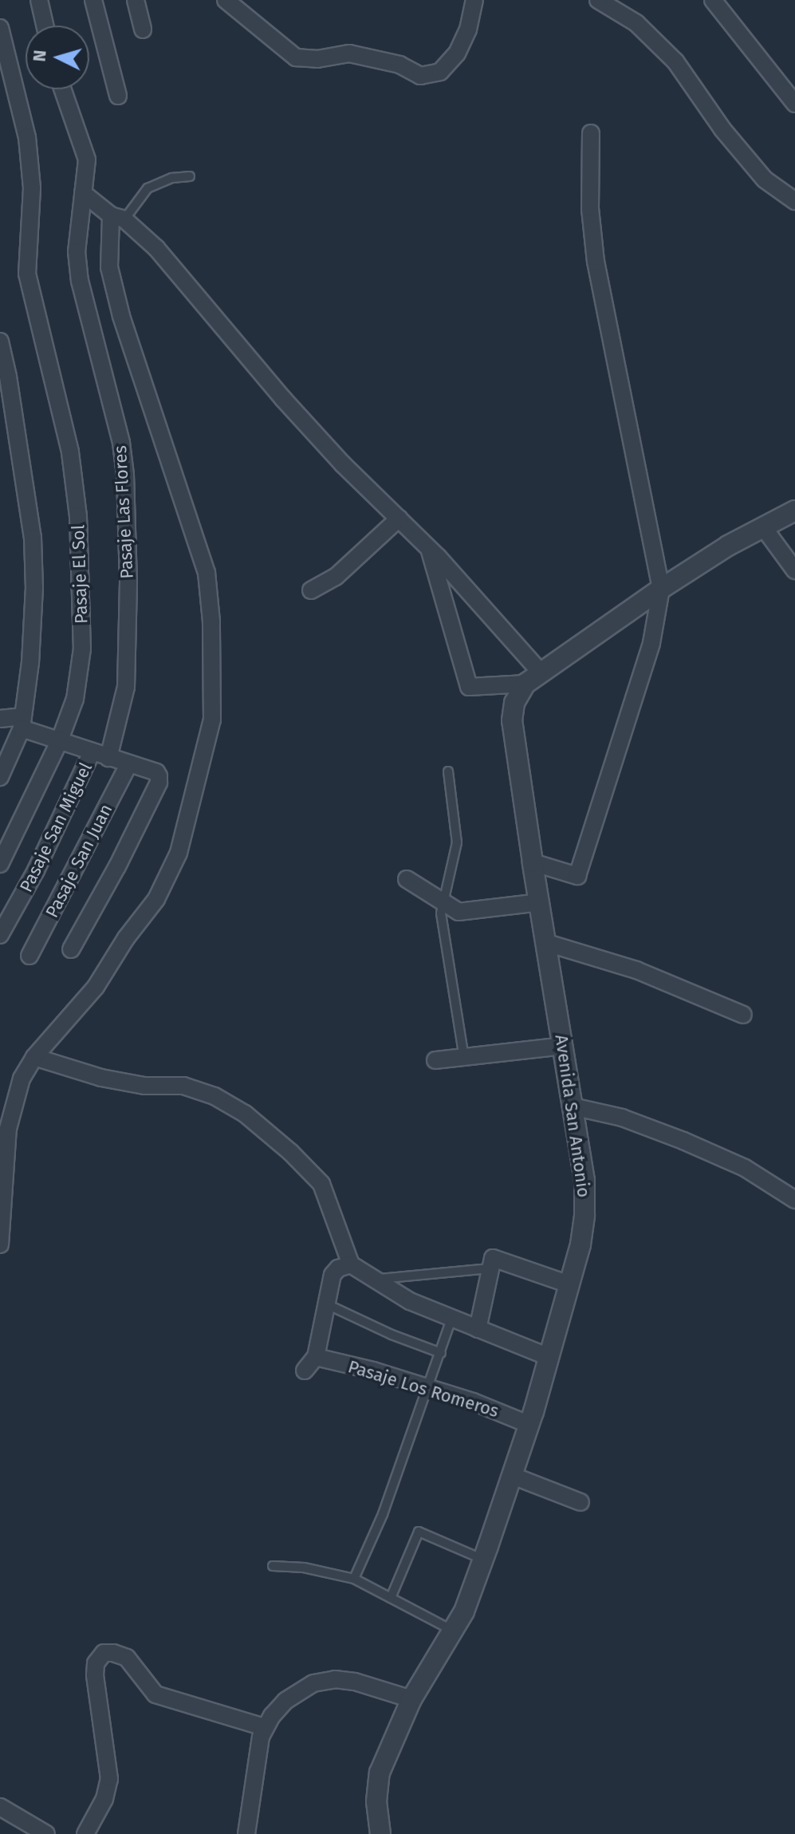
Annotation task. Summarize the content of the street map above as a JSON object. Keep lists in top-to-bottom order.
{
  "streets": {
    "street": [
      "Pasaje Las Flores",
      "Pasaje El Sol",
      "Pasaje San Miguel",
      "Pasaje San Juan",
      "Avenida San Antonio",
      "Pasaje Los Romeros"
    ]
  },
  "crossings": [
    ["Avenida San Antonio", "Pasaje Los Romeros"]
  ],
  "north": "left"
}
